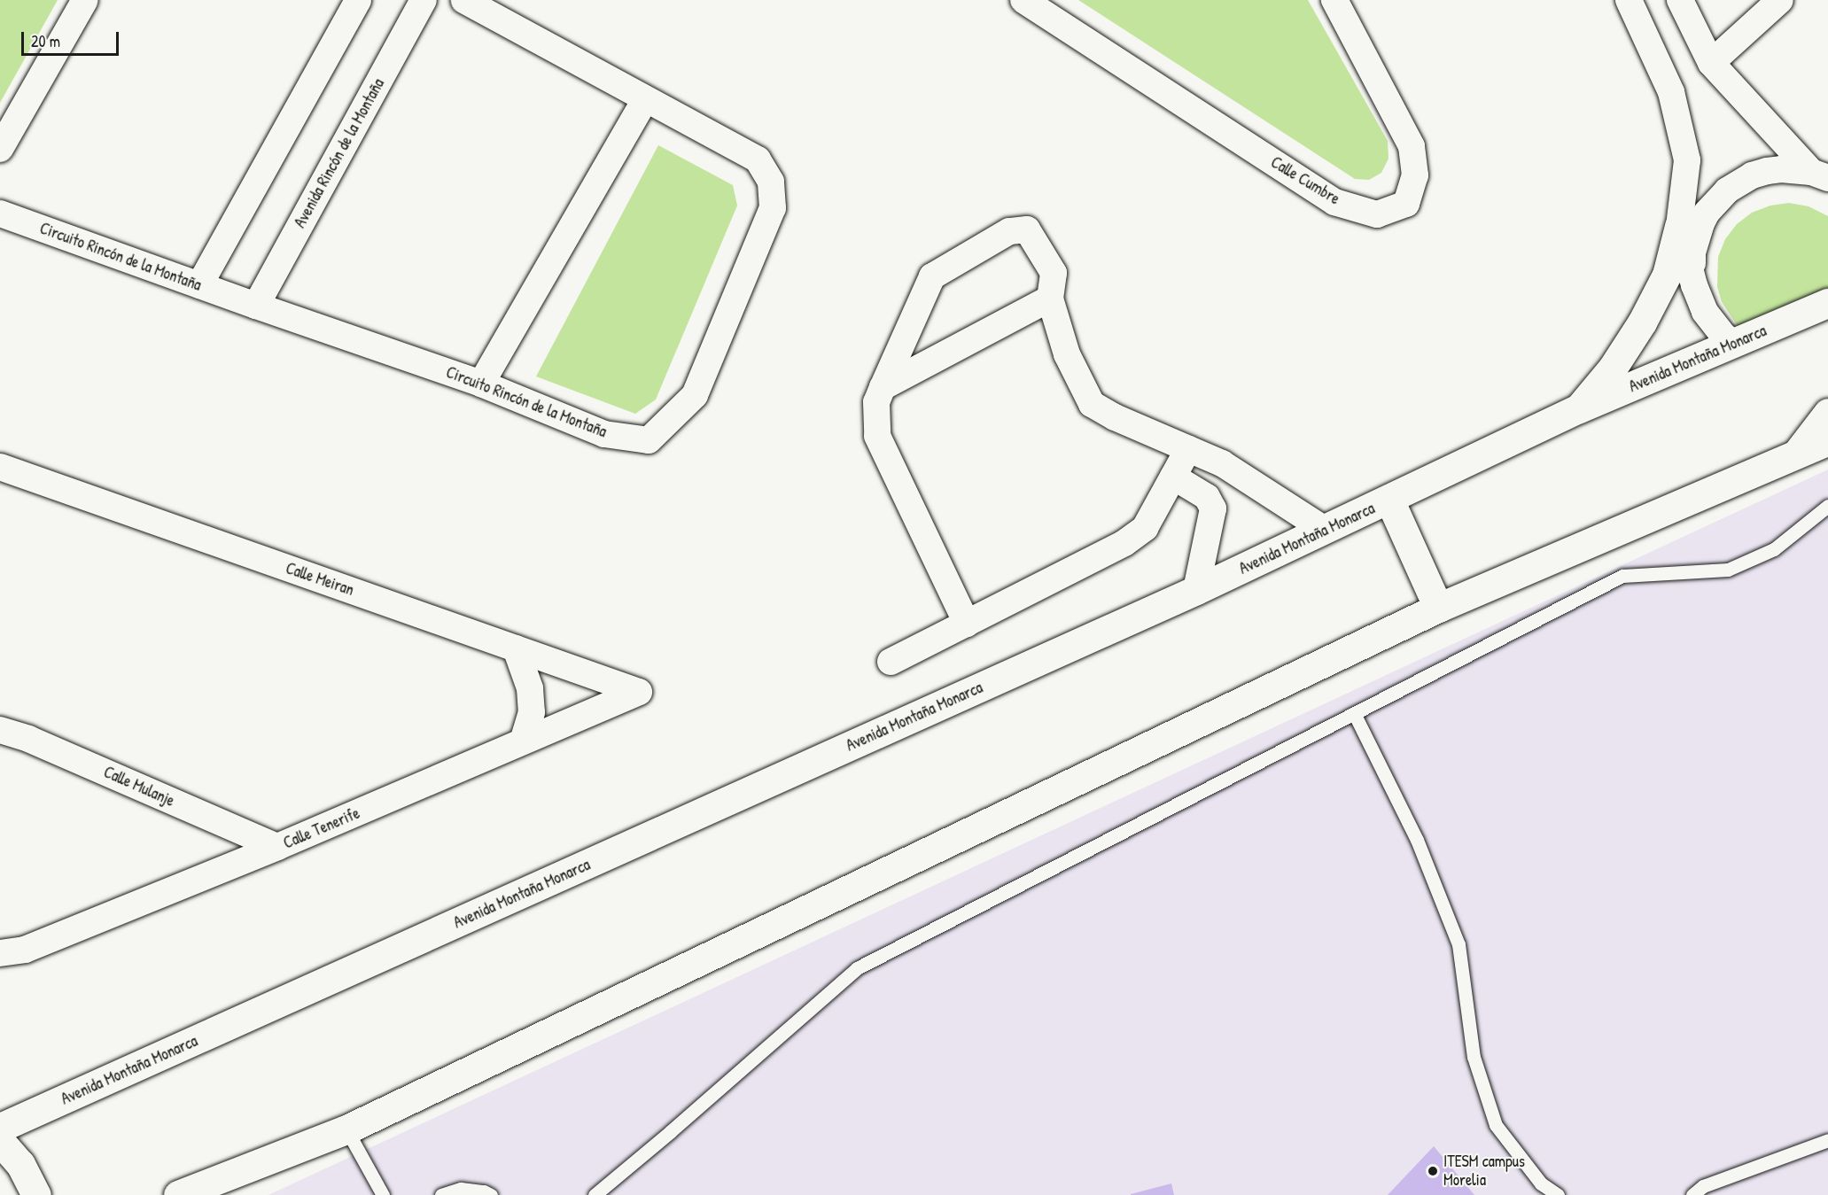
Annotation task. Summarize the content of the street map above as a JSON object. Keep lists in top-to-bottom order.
{
  "streets": {
    "main road": ["Avenida Montaña Monarca"],
    "street": [
      "Avenida Rincón de la Montaña",
      "Calle Cumbre",
      "Circuito Rincón de la Montaña",
      "Calle Meiran",
      "Calle Mulanje",
      "Calle Tenerife"
    ]
  },
  "crossings": [
    ["Avenida Rincón de la Montaña", "Circuito Rincón de la Montaña"],
    ["Calle Meiran", "Calle Tenerife"],
    ["Calle Mulanje", "Calle Tenerife"]
  ],
  "places": ["ITESM campus Morelia"],
  "scale_bar": "20 m"
}
